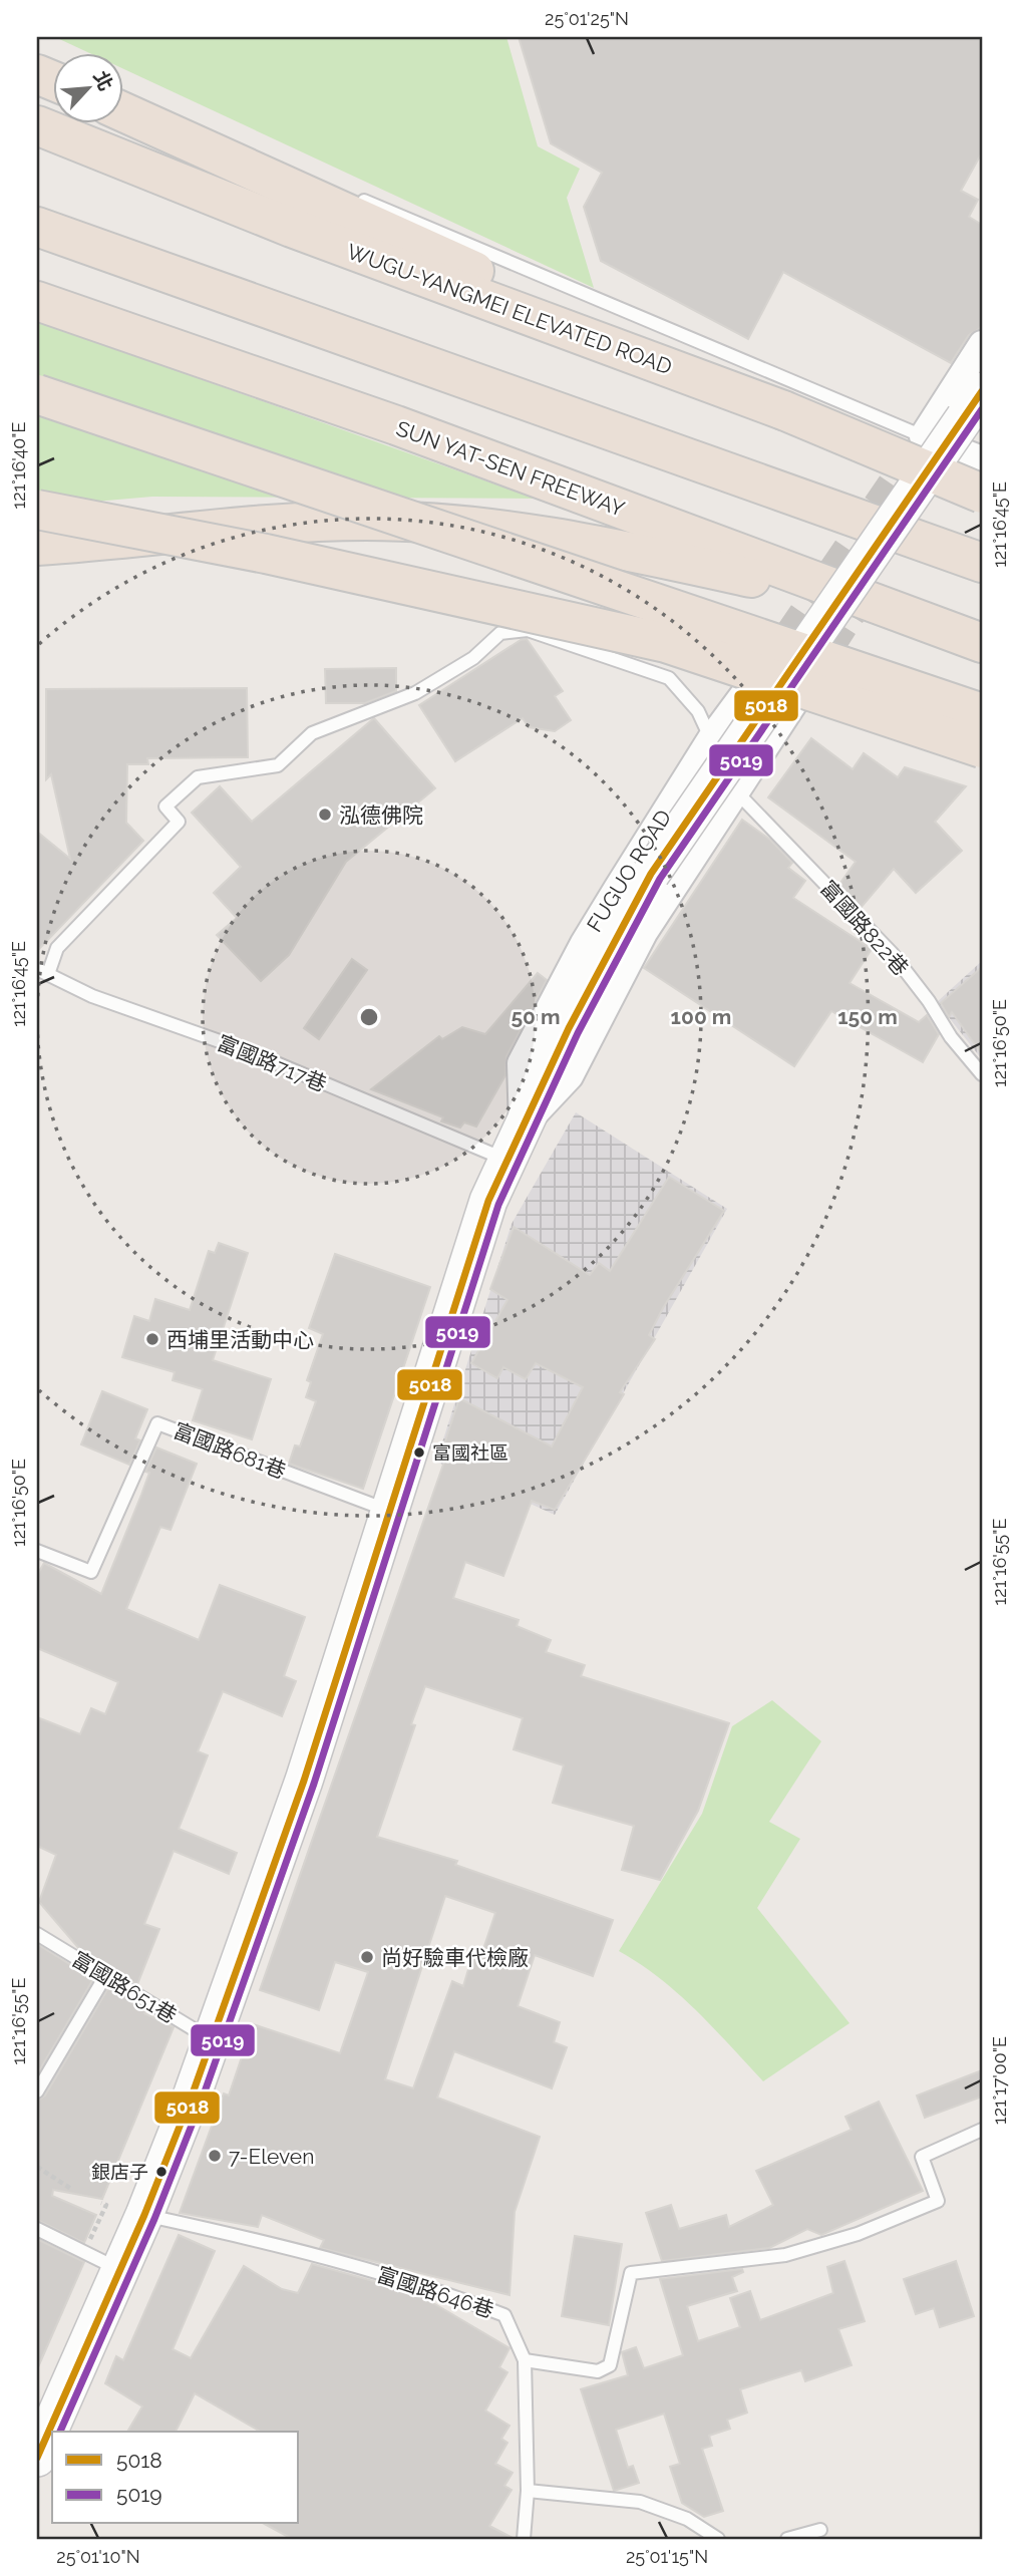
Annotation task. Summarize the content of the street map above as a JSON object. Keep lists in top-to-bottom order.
{
  "streets": {
    "highway": ["WUGU-YANGMEI ELEVATED ROAD", "SUN YAT-SEN FREEWAY"],
    "street": ["FUGUO ROAD"],
    "lane": [
      "富國路822巷",
      "富國路717巷",
      "富國路681巷",
      "富國路651巷",
      "富國路646巷"
    ]
  },
  "crossings": [
    ["FUGUO ROAD", "富國路822巷"],
    ["FUGUO ROAD", "富國路717巷"],
    ["FUGUO ROAD", "富國路681巷"],
    ["FUGUO ROAD", "富國路651巷"],
    ["FUGUO ROAD", "富國路646巷"],
    ["富國路822巷", "富國路717巷"]
  ],
  "places": [
    "泓德佛院",
    "西埔里活動中心",
    "富國社區",
    "尚好驗車代檢廠",
    "7-Eleven",
    "銀店子"
  ],
  "lines": ["transit line 5018", "transit line 5019"],
  "legend": ["5018", "5019"],
  "north": "top right",
  "coordinates": [
    "25°01'25\"N",
    "121°16'40\"E",
    "121°16'45\"E",
    "121°16'50\"E",
    "121°16'55\"E",
    "121°17'00\"E",
    "25°01'10\"N",
    "25°01'15\"N"
  ],
  "rings": ["50 m", "100 m", "150 m"]
}
